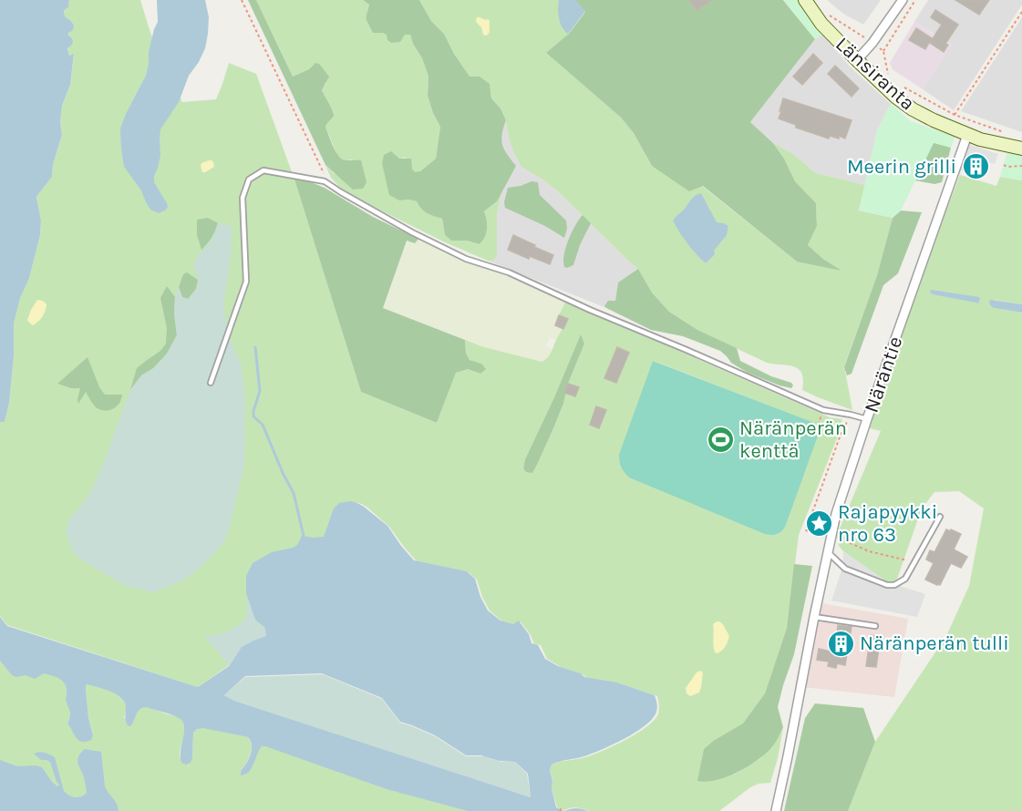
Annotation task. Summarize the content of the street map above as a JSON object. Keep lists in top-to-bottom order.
{
  "streets": {
    "street": ["Länsiranta", "Näräntie"]
  },
  "crossings": [
    ["Länsiranta", "Näräntie"]
  ],
  "places": {
    "building": ["Meerin grilli", "Näränperän tulli"],
    "sports": ["Näränperän kenttä"],
    "place": ["Rajapyykki nro 63"]
  }
}
